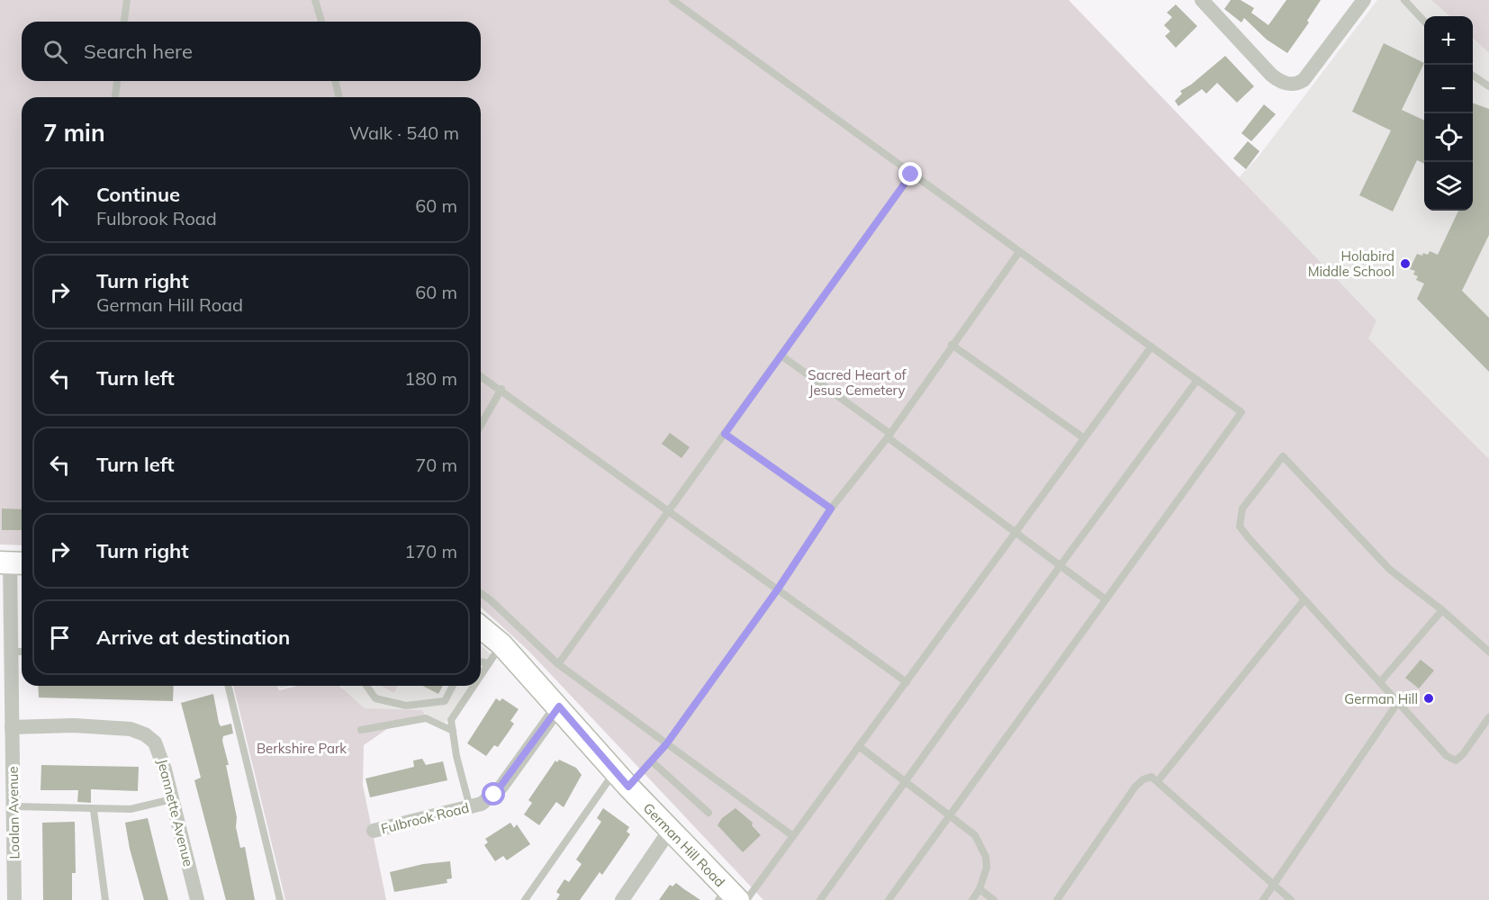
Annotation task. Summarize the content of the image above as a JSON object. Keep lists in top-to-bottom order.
{
  "streets": {
    "street": [
      "Loalan Avenue",
      "Jeannette Avenue",
      "Fulbrook Road",
      "German Hill Road"
    ]
  },
  "crossings": [
    ["Loalan Avenue", "Jeannette Avenue"],
    ["Fulbrook Road", "German Hill Road"]
  ],
  "parks": ["Sacred Heart of Jesus Cemetery", "Berkshire Park"],
  "places": ["Holabird Middle School", "German Hill"],
  "page": {
    "map_buttons": ["+", "−"],
    "search": "Search here",
    "heading": ["7 min", "Walk · 540 m"],
    "list": [
      ["Continue", "Fulbrook Road", "60 m"],
      ["Turn right", "German Hill Road", "60 m"],
      ["Turn left", "180 m"],
      ["Turn left", "70 m"],
      ["Turn right", "170 m"],
      "Arrive at destination"
    ]
  }
}
